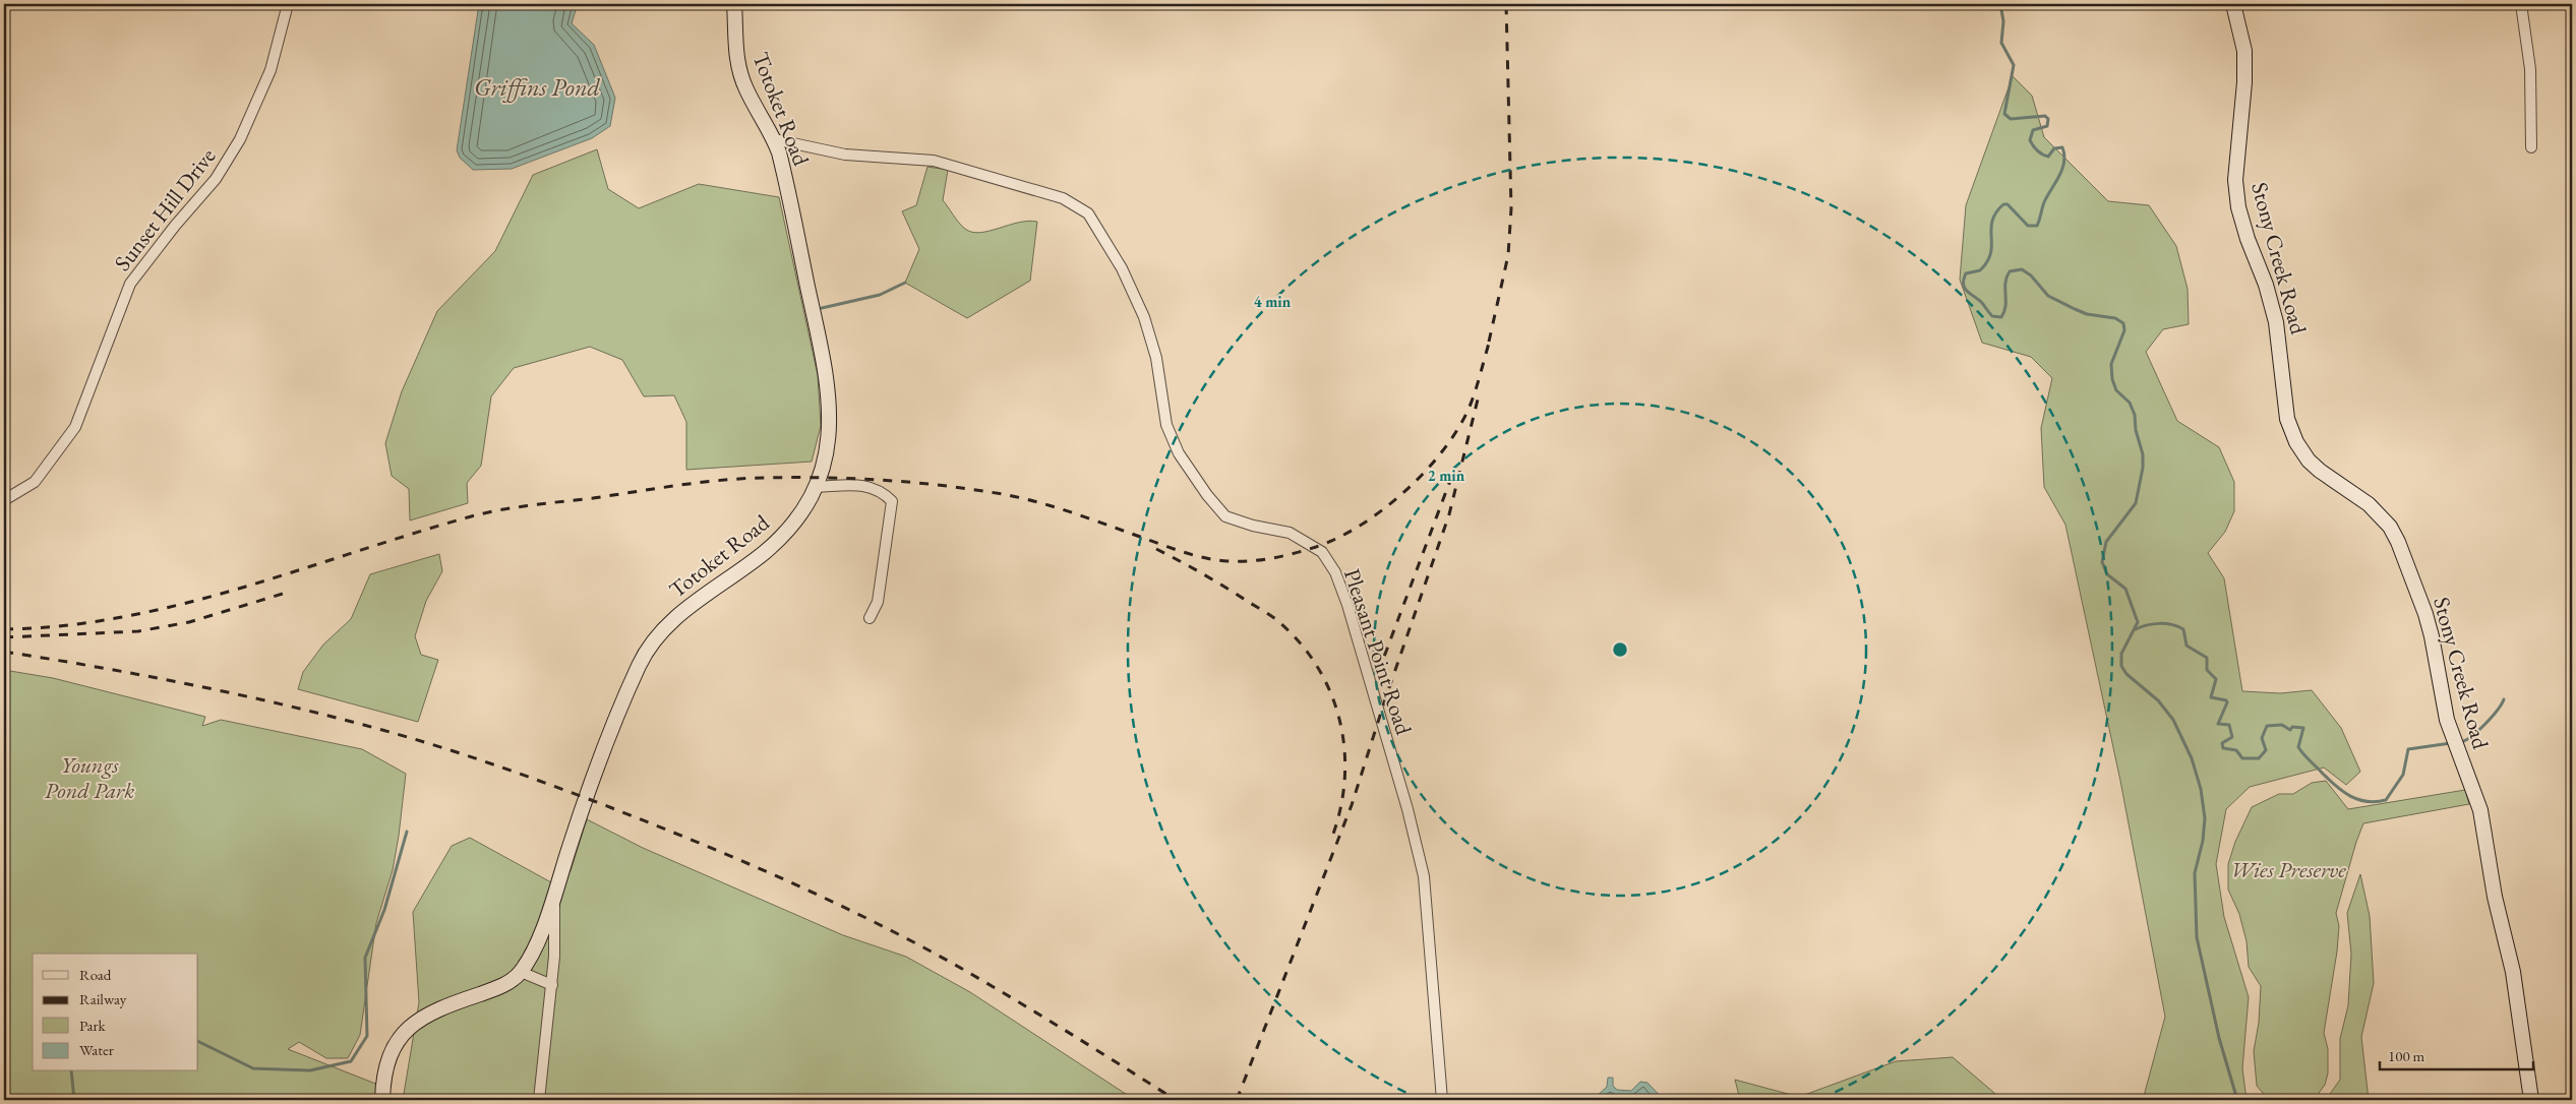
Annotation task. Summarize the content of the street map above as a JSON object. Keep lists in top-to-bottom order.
{
  "streets": {
    "main road": ["Totoket Road", "Stony Creek Road"],
    "street": ["Sunset Hill Drive", "Pleasant Point Road"]
  },
  "crossings": [
    ["Totoket Road", "Pleasant Point Road"]
  ],
  "water": ["Griffins Pond"],
  "parks": ["Youngs Pond Park", "Wies Preserve"],
  "legend": [
    "Road",
    "Railway",
    "Park",
    "Water"
  ],
  "scale_bar": "100 m",
  "rings": ["4 min", "2 min"]
}
